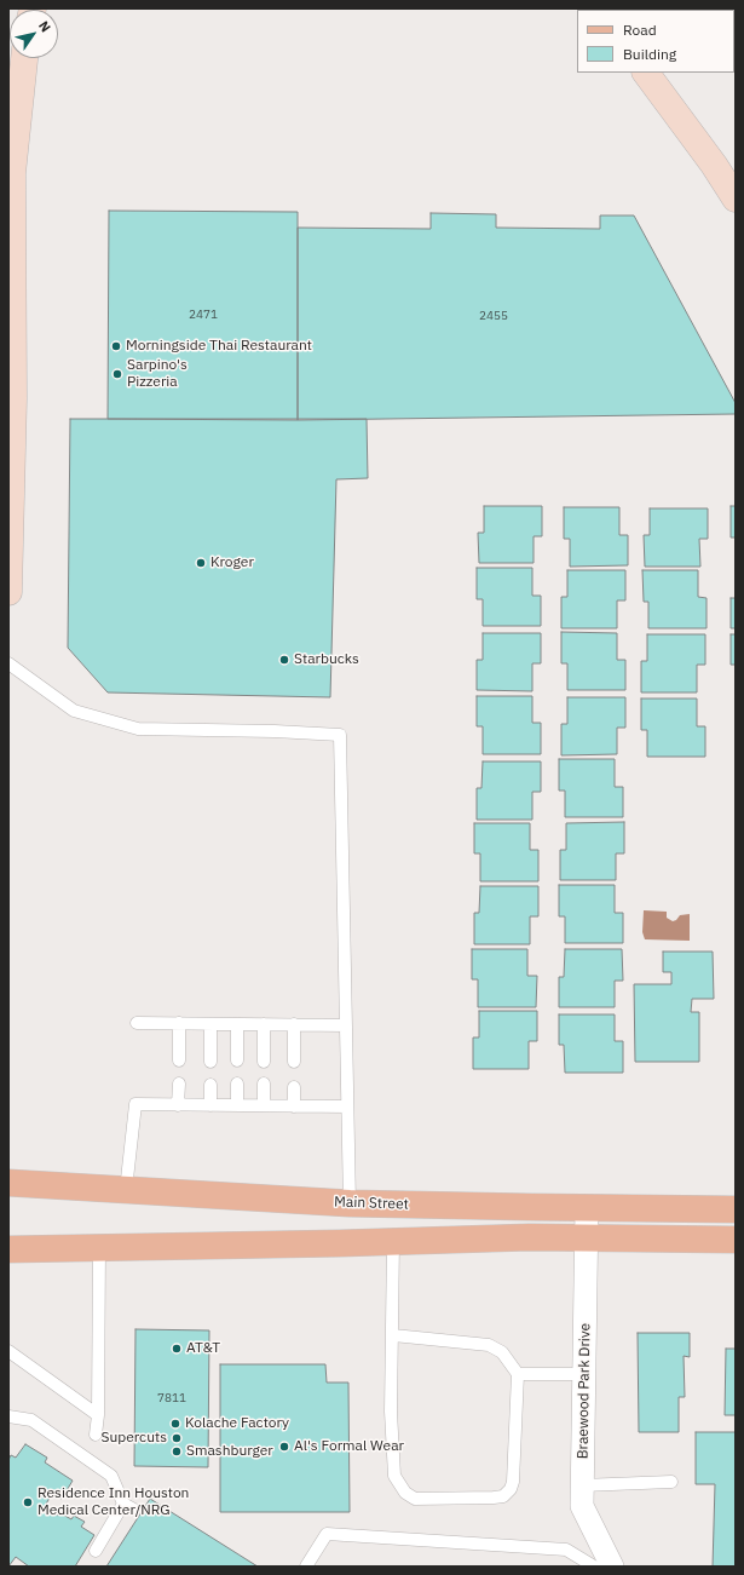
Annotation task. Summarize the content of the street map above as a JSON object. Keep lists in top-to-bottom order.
{
  "streets": {
    "main road": ["Main Street"],
    "street": ["Braewood Park Drive"]
  },
  "crossings": [
    ["Main Street", "Braewood Park Drive"]
  ],
  "places": [
    "Morningside Thai Restaurant",
    "Sarpino's Pizzeria",
    "Kroger",
    "Starbucks",
    "AT&T",
    "Kolache Factory",
    "Supercuts",
    "Al's Formal Wear",
    "Smashburger",
    "Residence Inn Houston Medical Center/NRG"
  ],
  "house_numbers": ["2471", "2455", "7811"],
  "legend": ["Road", "Building"],
  "north": "top right"
}
